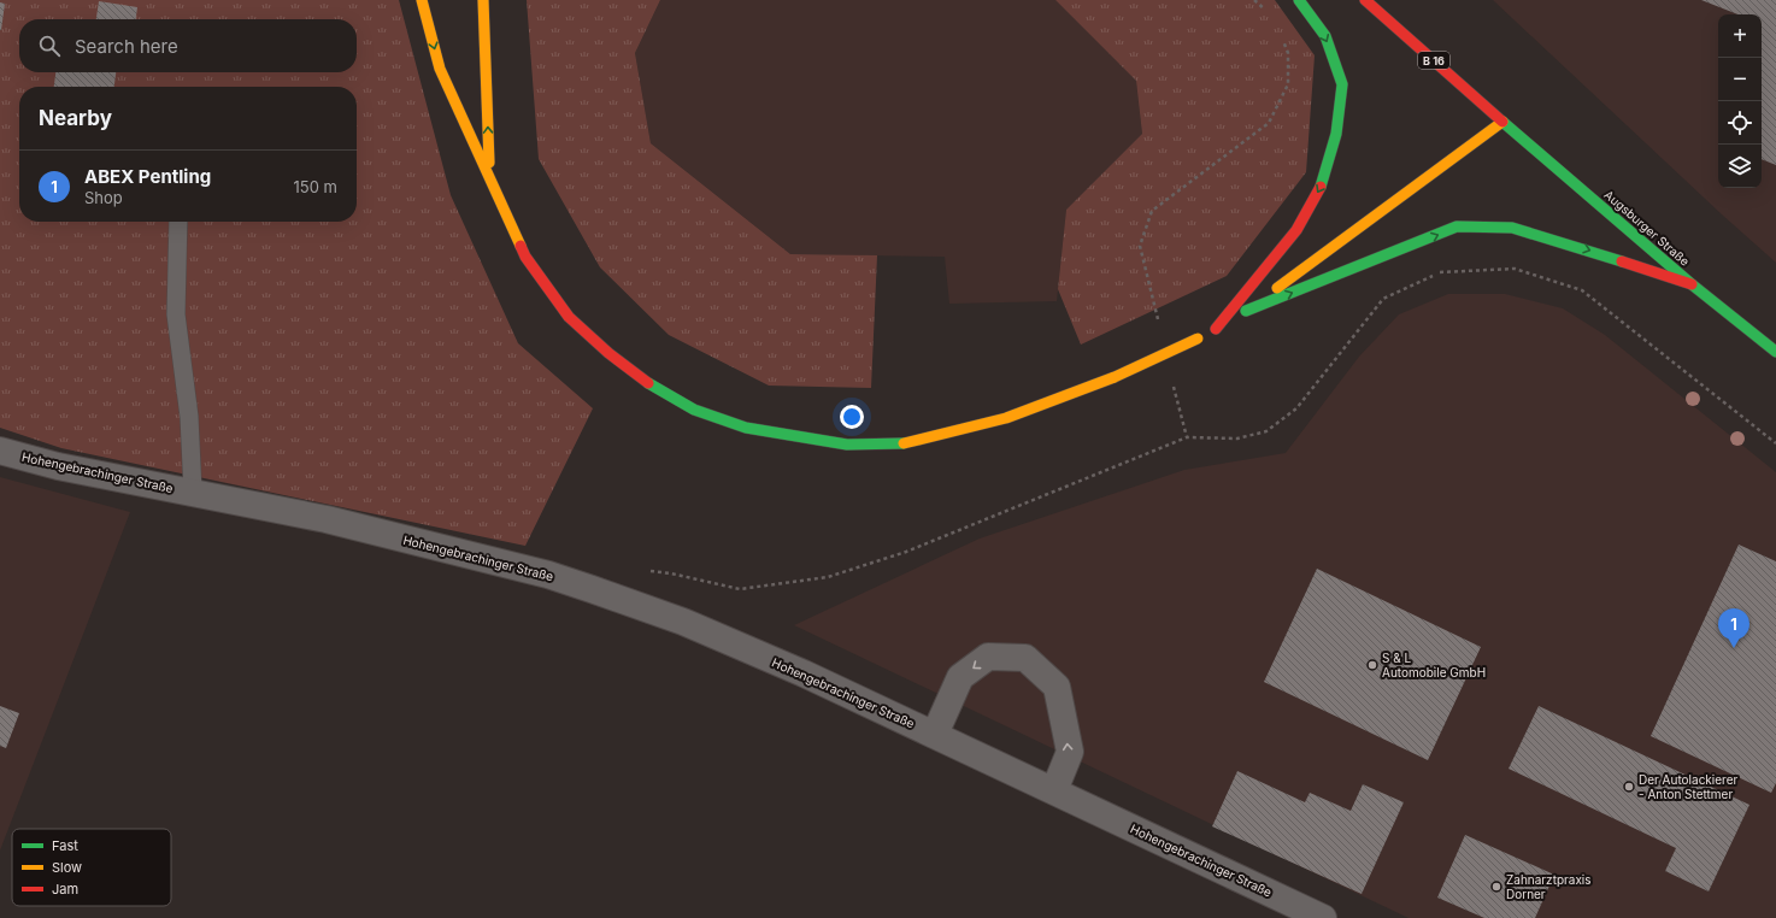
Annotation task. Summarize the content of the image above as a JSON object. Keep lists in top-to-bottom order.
{
  "streets": {
    "main road": ["B 16", "Augsburger Straße"],
    "street": ["Hohengebrachinger Straße"]
  },
  "crossings": [
    ["B 16", "Augsburger Straße"]
  ],
  "places": ["S & L Automobile GmbH", "Der Autolackierer - Anton Stettmer", "Zahnarztpraxis Dorner"],
  "legend": ["Fast", "Slow", "Jam"],
  "page": {
    "map_buttons": ["+", "−"],
    "search": "Search here",
    "heading": "Nearby",
    "list": [
      {
        "mark": "1",
        "name": "ABEX Pentling",
        "note": "Shop",
        "value": "150 m"
      }
    ],
    "pins": "1"
  }
}
